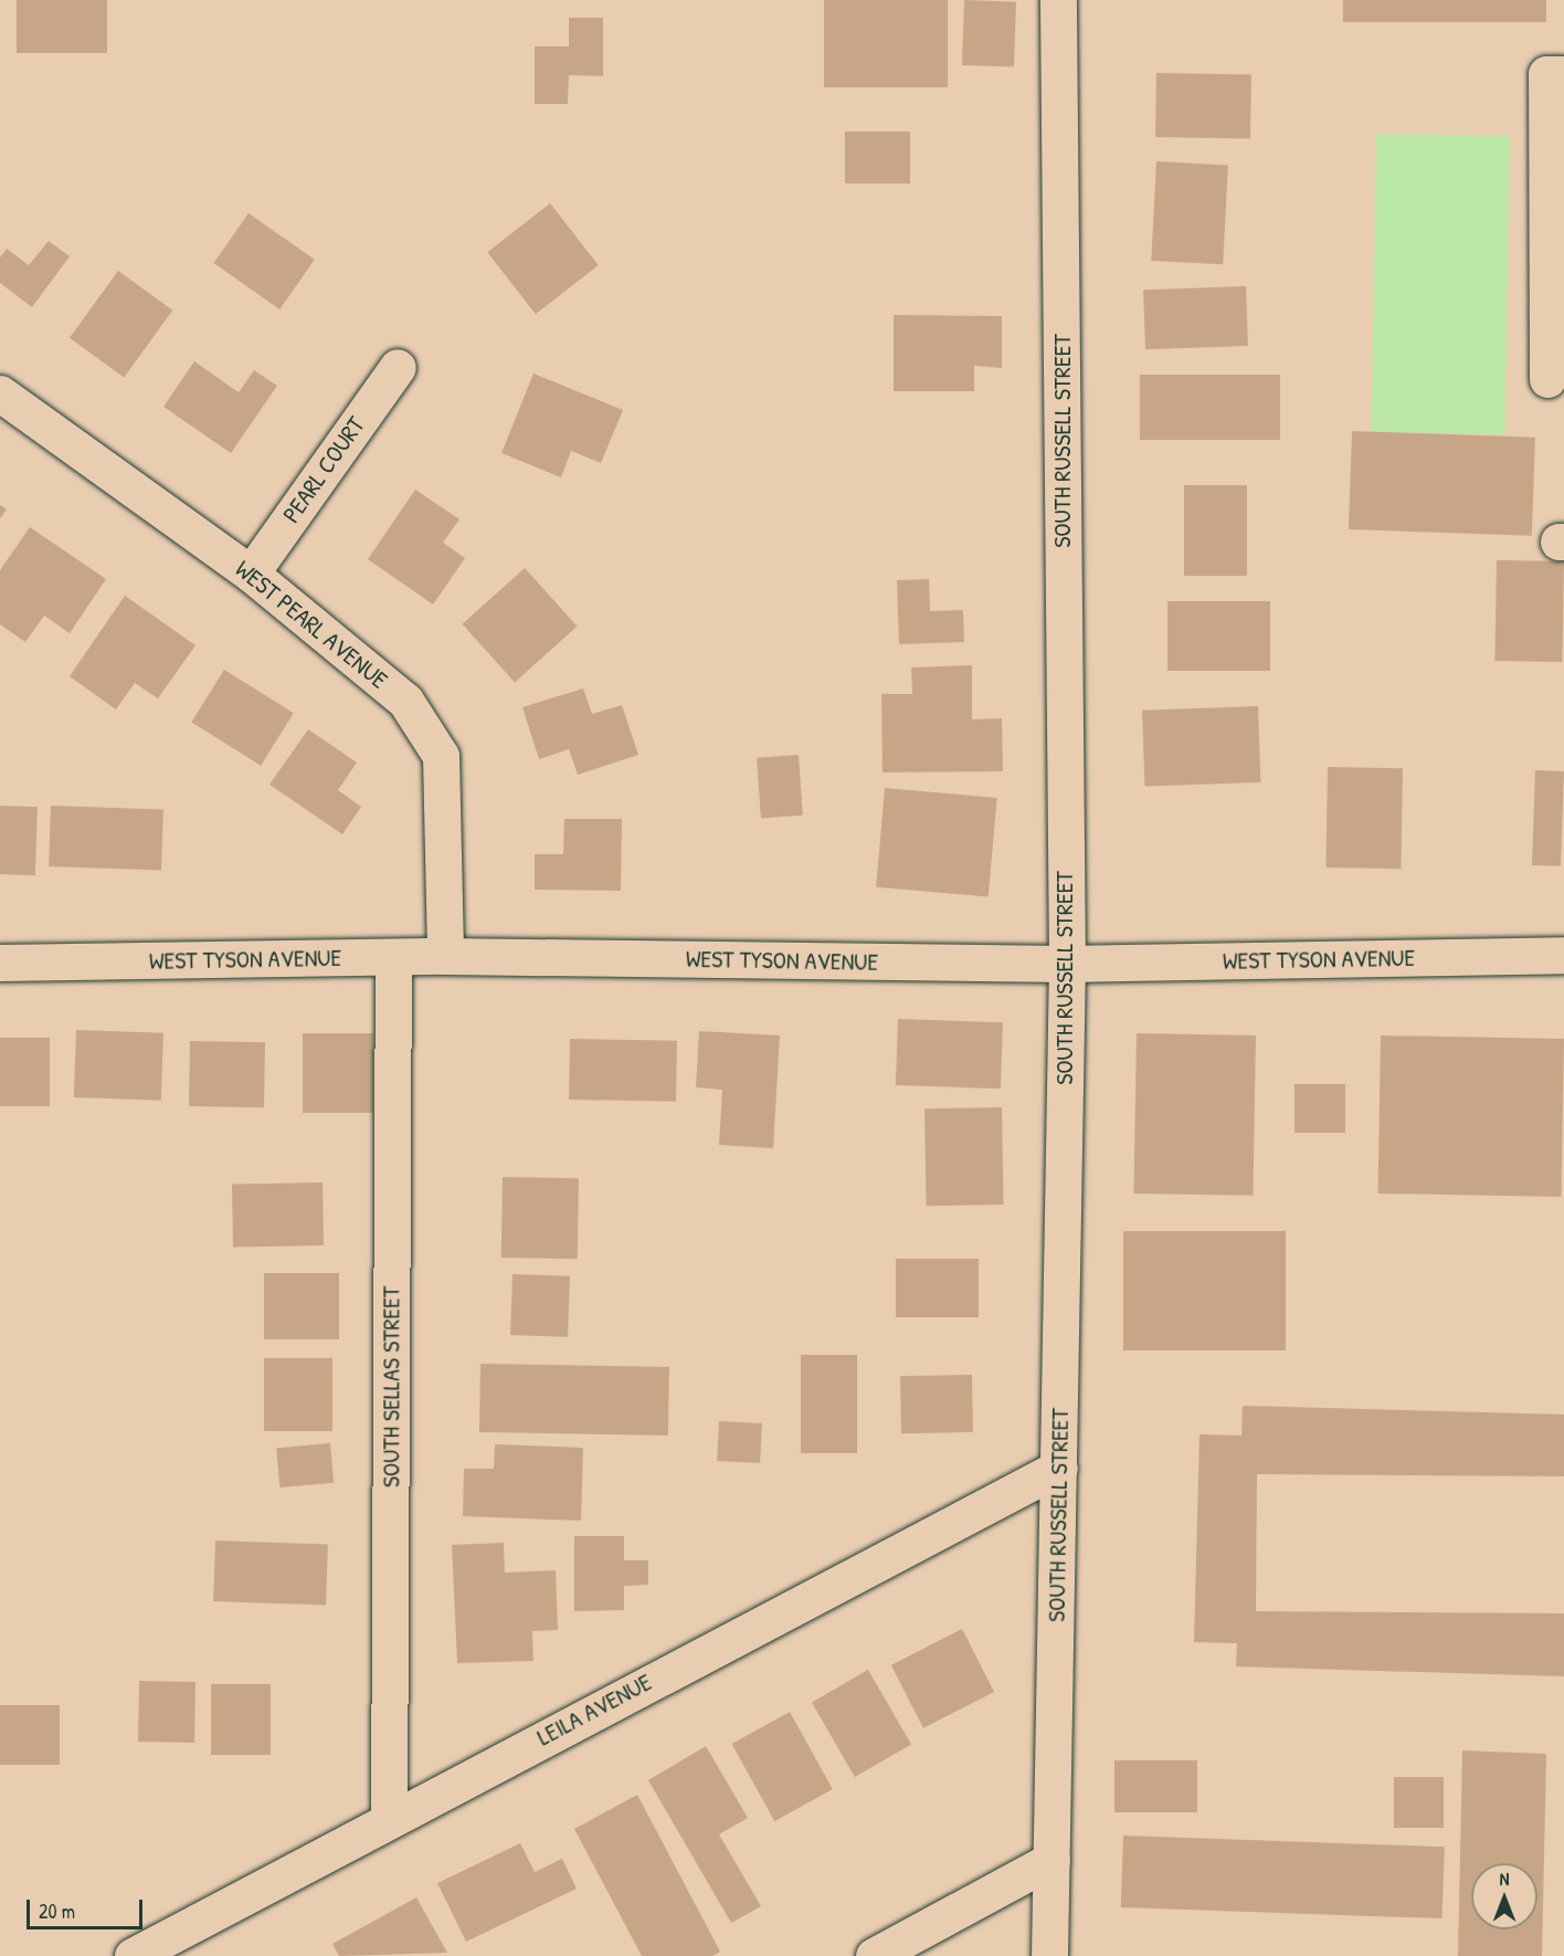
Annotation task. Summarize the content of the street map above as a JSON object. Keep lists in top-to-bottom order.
{
  "streets": {
    "street": [
      "SOUTH RUSSELL STREET",
      "PEARL COURT",
      "WEST PEARL AVENUE",
      "WEST TYSON AVENUE",
      "SOUTH SELLAS STREET",
      "LEILA AVENUE"
    ]
  },
  "crossings": [
    ["SOUTH RUSSELL STREET", "WEST TYSON AVENUE"],
    ["SOUTH RUSSELL STREET", "LEILA AVENUE"],
    ["PEARL COURT", "WEST PEARL AVENUE"],
    ["WEST PEARL AVENUE", "WEST TYSON AVENUE"],
    ["WEST TYSON AVENUE", "SOUTH SELLAS STREET"],
    ["SOUTH SELLAS STREET", "LEILA AVENUE"]
  ],
  "scale_bar": "20 m",
  "north": "top"
}
